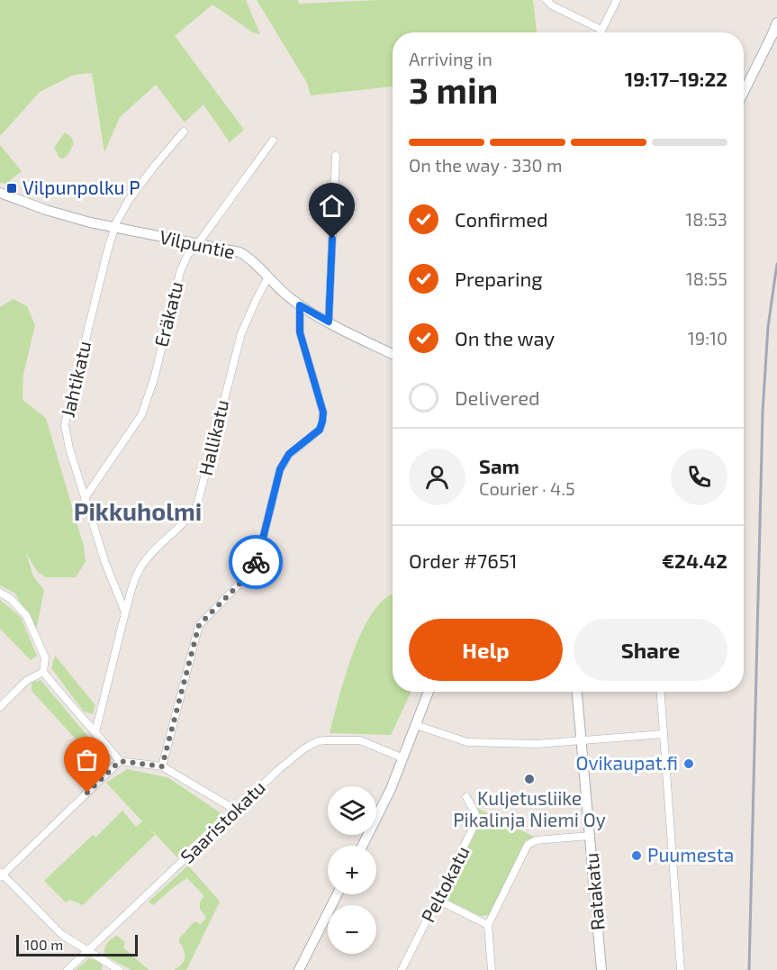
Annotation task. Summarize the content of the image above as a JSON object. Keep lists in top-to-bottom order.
{
  "streets": {
    "street": [
      "Vilpuntie",
      "Eräkatu",
      "Jahtikatu",
      "Hallikatu",
      "Saaristokatu",
      "Peltokatu",
      "Ratakatu"
    ]
  },
  "crossings": [
    ["Vilpuntie", "Eräkatu"],
    ["Vilpuntie", "Jahtikatu"],
    ["Vilpuntie", "Hallikatu"],
    ["Eräkatu", "Jahtikatu"],
    ["Jahtikatu", "Hallikatu"]
  ],
  "districts": ["Pikkuholmi"],
  "places": {
    "transit": ["Vilpunpolku P"],
    "other": ["Ovikaupat.fi", "Kuljetusliike Pikalinja Niemi Oy", "Puumesta"]
  },
  "scale_bar": "100 m",
  "page": {
    "heading": ["3 min", "Arriving in", "19:17–19:22"],
    "panel": [
      "Sam",
      "Courier · 4.5",
      "Order #7651",
      "€24.42"
    ],
    "bar": "On the way · 330 m",
    "list": [
      ["Confirmed", "18:53"],
      ["Preparing", "18:55"],
      ["On the way", "19:10"],
      "Delivered"
    ],
    "buttons": ["Help", "Share"],
    "map_buttons": ["+", "−"],
    "scale": "100 m"
  }
}
